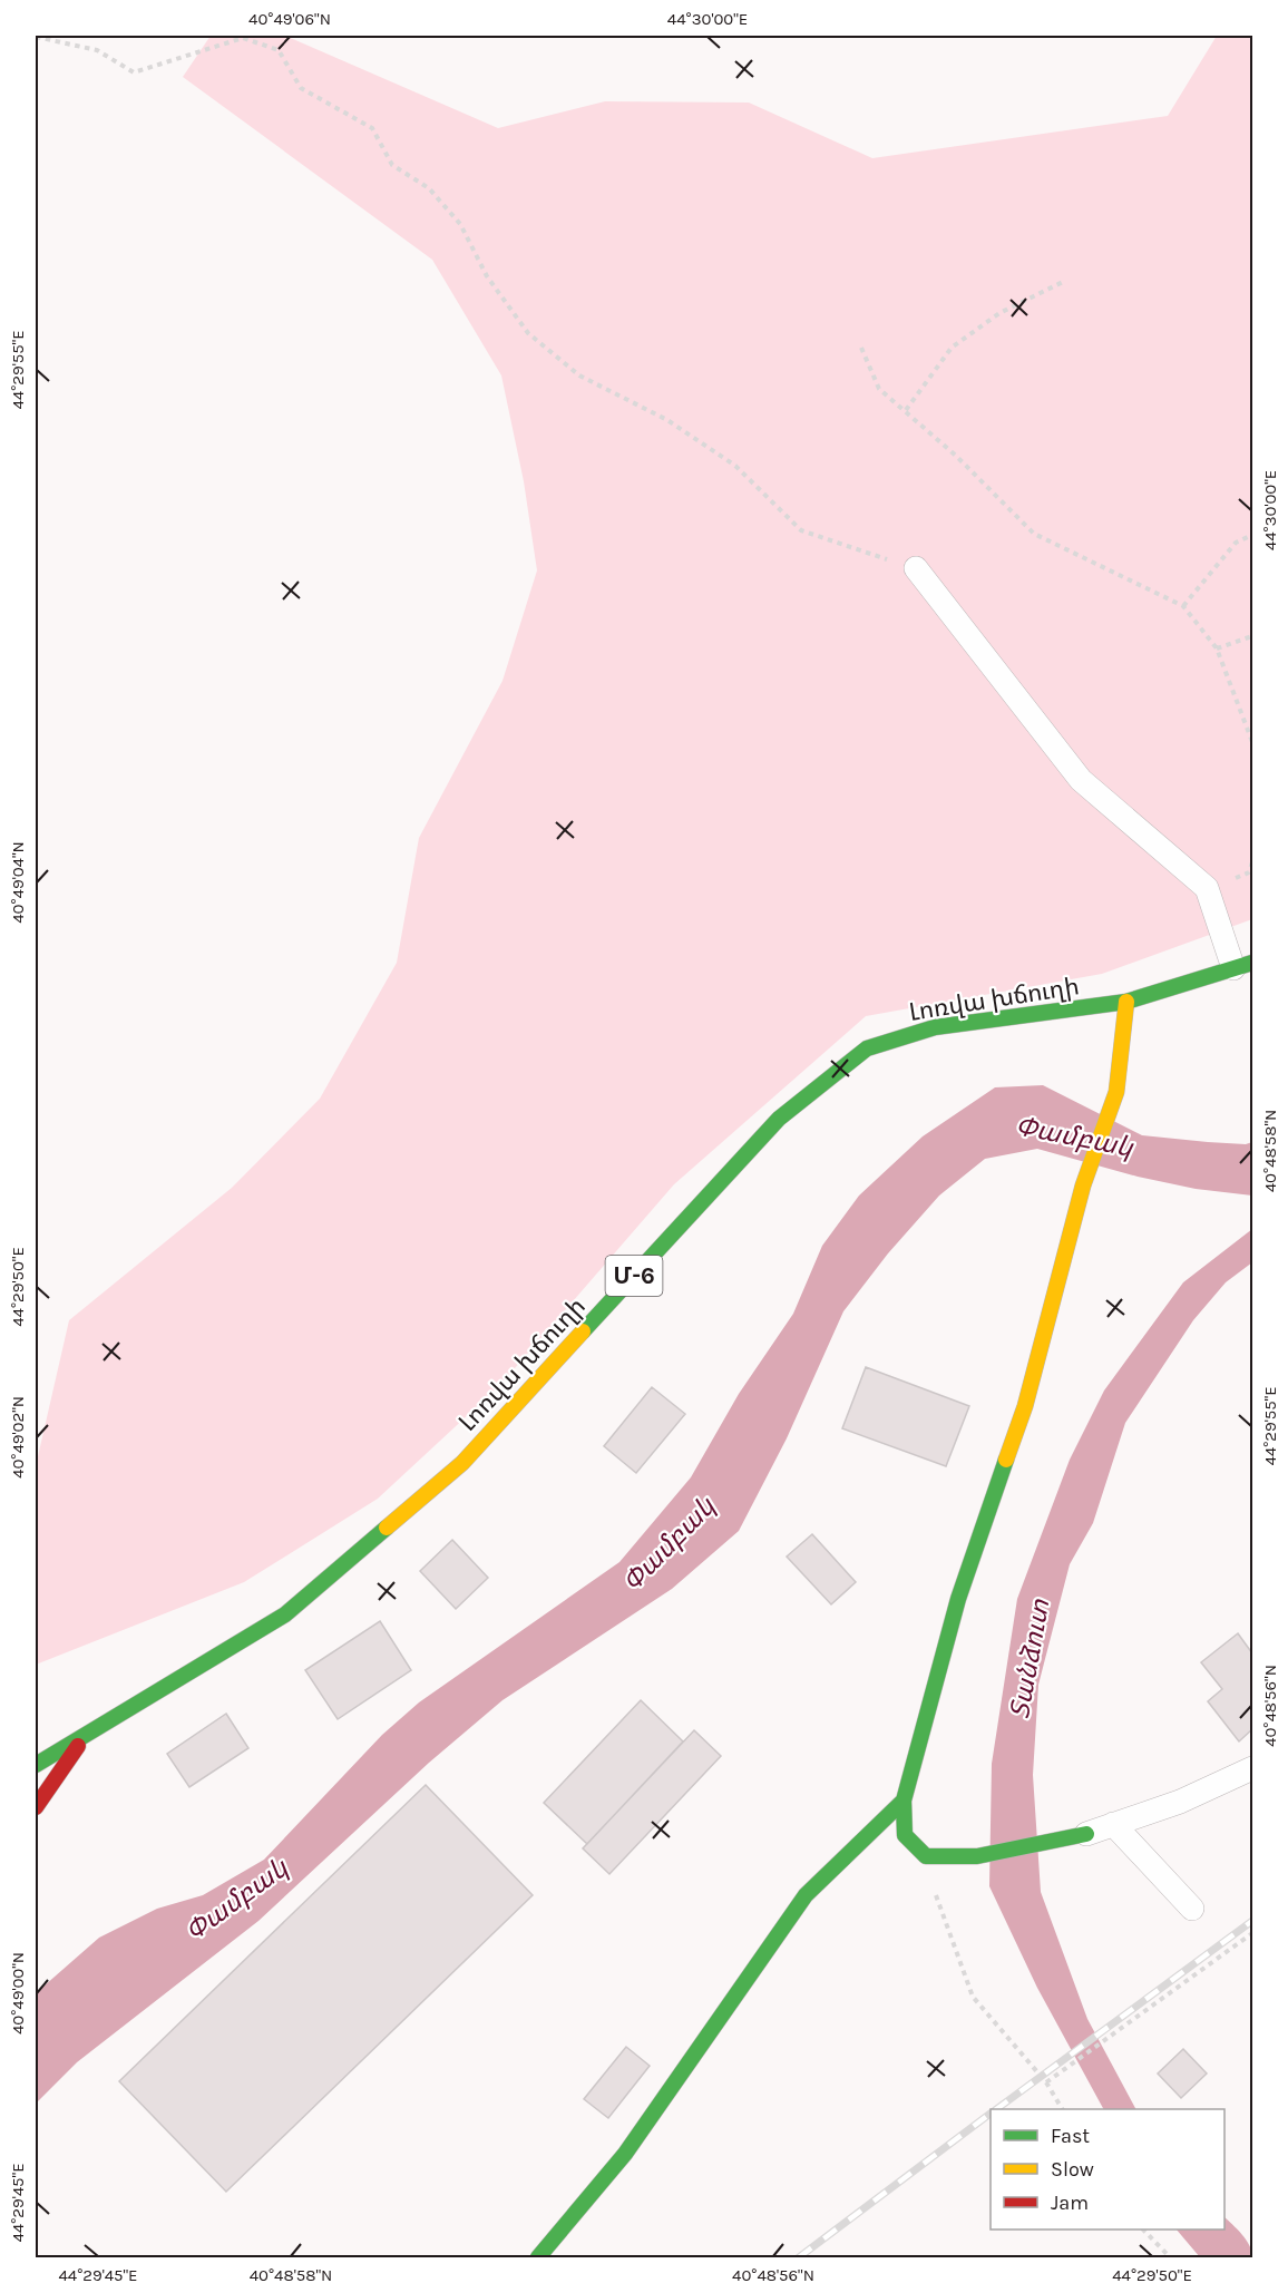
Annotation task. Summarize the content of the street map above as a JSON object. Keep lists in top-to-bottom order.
{
  "streets": {
    "main road": ["Լոռվա խճուղի", "Մ-6"]
  },
  "crossings": [
    ["Լոռվա խճուղի", "Մ-6"]
  ],
  "water": ["Փամբակ", "Տանձուտ"],
  "legend": ["Fast", "Slow", "Jam"],
  "coordinates": [
    "40°49'06\"N",
    "44°30'00\"E",
    "44°29'55\"E",
    "40°49'04\"N",
    "40°48'58\"N",
    "44°29'50\"E",
    "40°49'02\"N",
    "40°48'56\"N",
    "40°49'00\"N",
    "44°29'45\"E"
  ]
}
